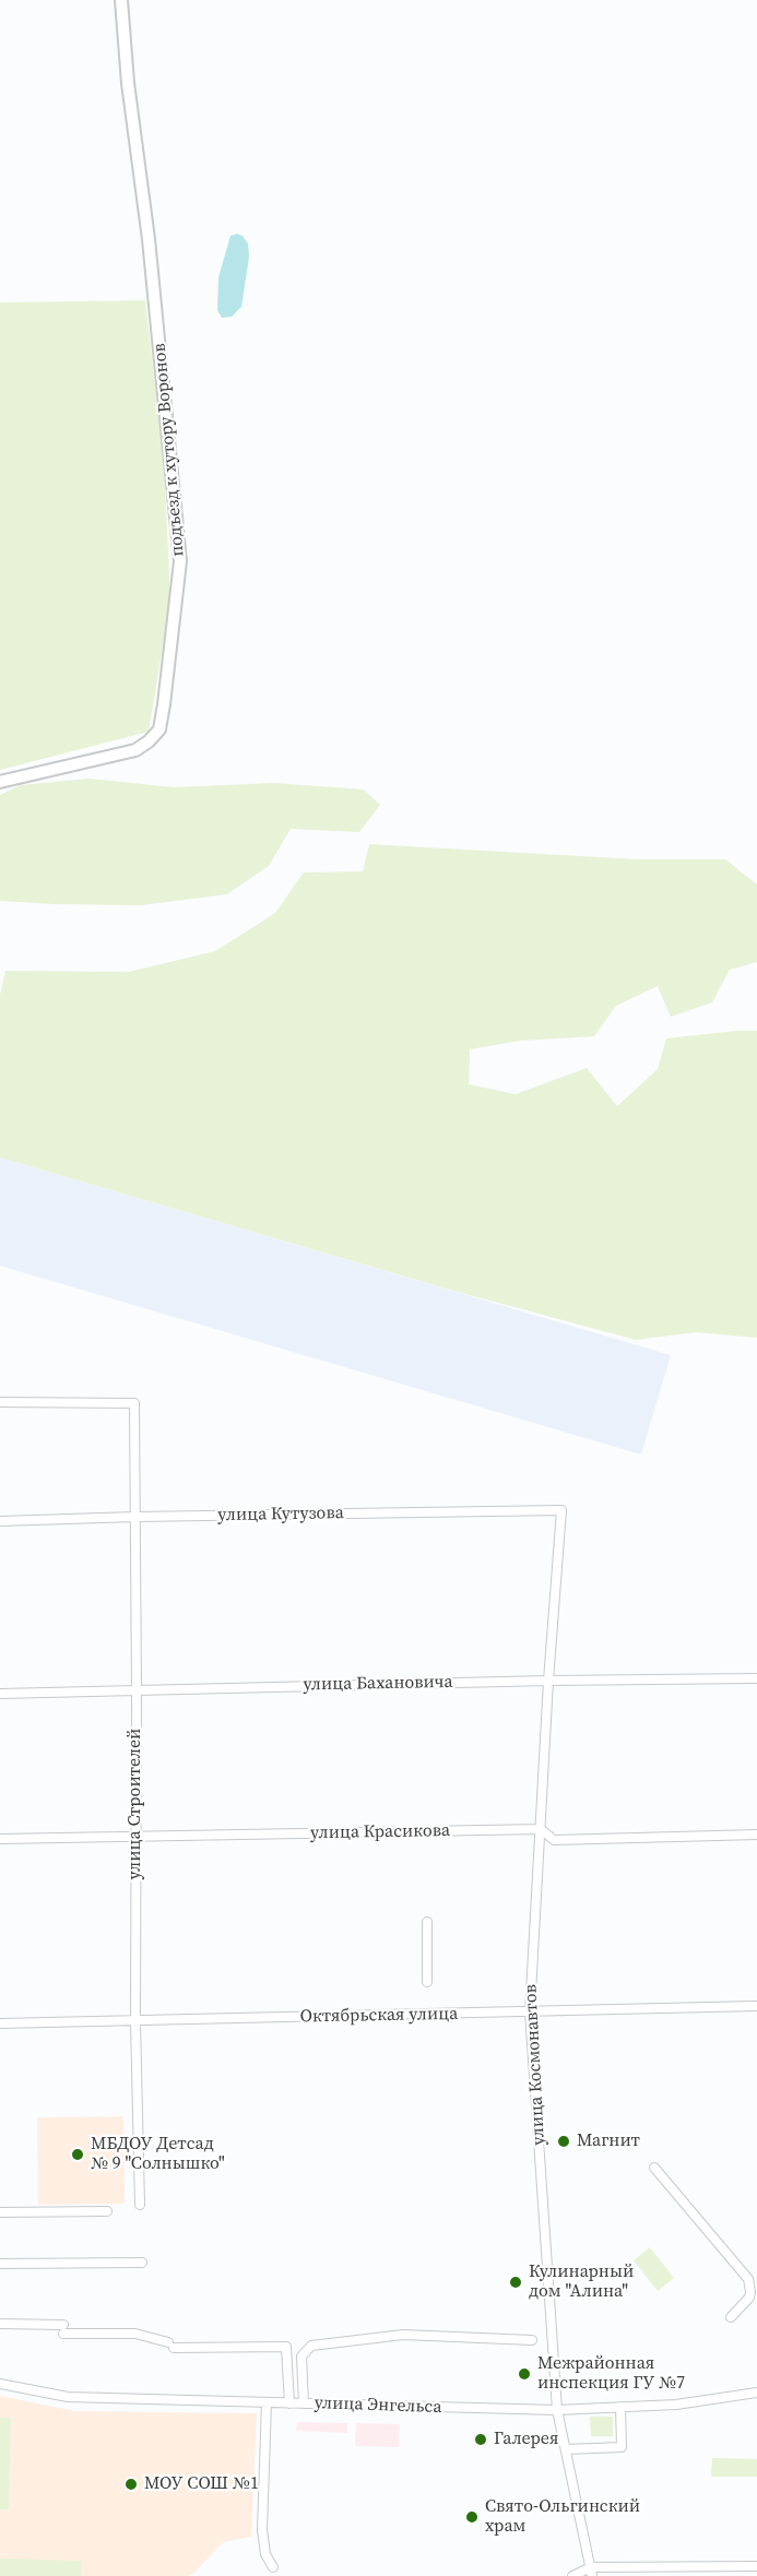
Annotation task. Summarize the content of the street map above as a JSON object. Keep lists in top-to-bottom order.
{
  "streets": {
    "street": [
      "подъезд к хутору Воронов",
      "улица Кутузова",
      "улица Бахановича",
      "улица Строителей",
      "улица Красикова",
      "Октябрьская улица",
      "улица Космонавтов",
      "улица Энгельса"
    ]
  },
  "crossings": [
    ["улица Кутузова", "улица Строителей"],
    ["улица Кутузова", "улица Космонавтов"],
    ["улица Бахановича", "улица Строителей"],
    ["улица Бахановича", "улица Космонавтов"],
    ["улица Строителей", "улица Красикова"],
    ["улица Строителей", "Октябрьская улица"],
    ["улица Красикова", "улица Космонавтов"],
    ["Октябрьская улица", "улица Космонавтов"],
    ["улица Космонавтов", "улица Энгельса"]
  ],
  "places": [
    "Магнит",
    "МБДОУ Детсад № 9 \"Солнышко\"",
    "Кулинарный дом \"Алина\"",
    "Межрайонная инспекция ГУ №7",
    "Галерея",
    "МОУ СОШ №1",
    "Свято-Ольгинский храм"
  ]
}
